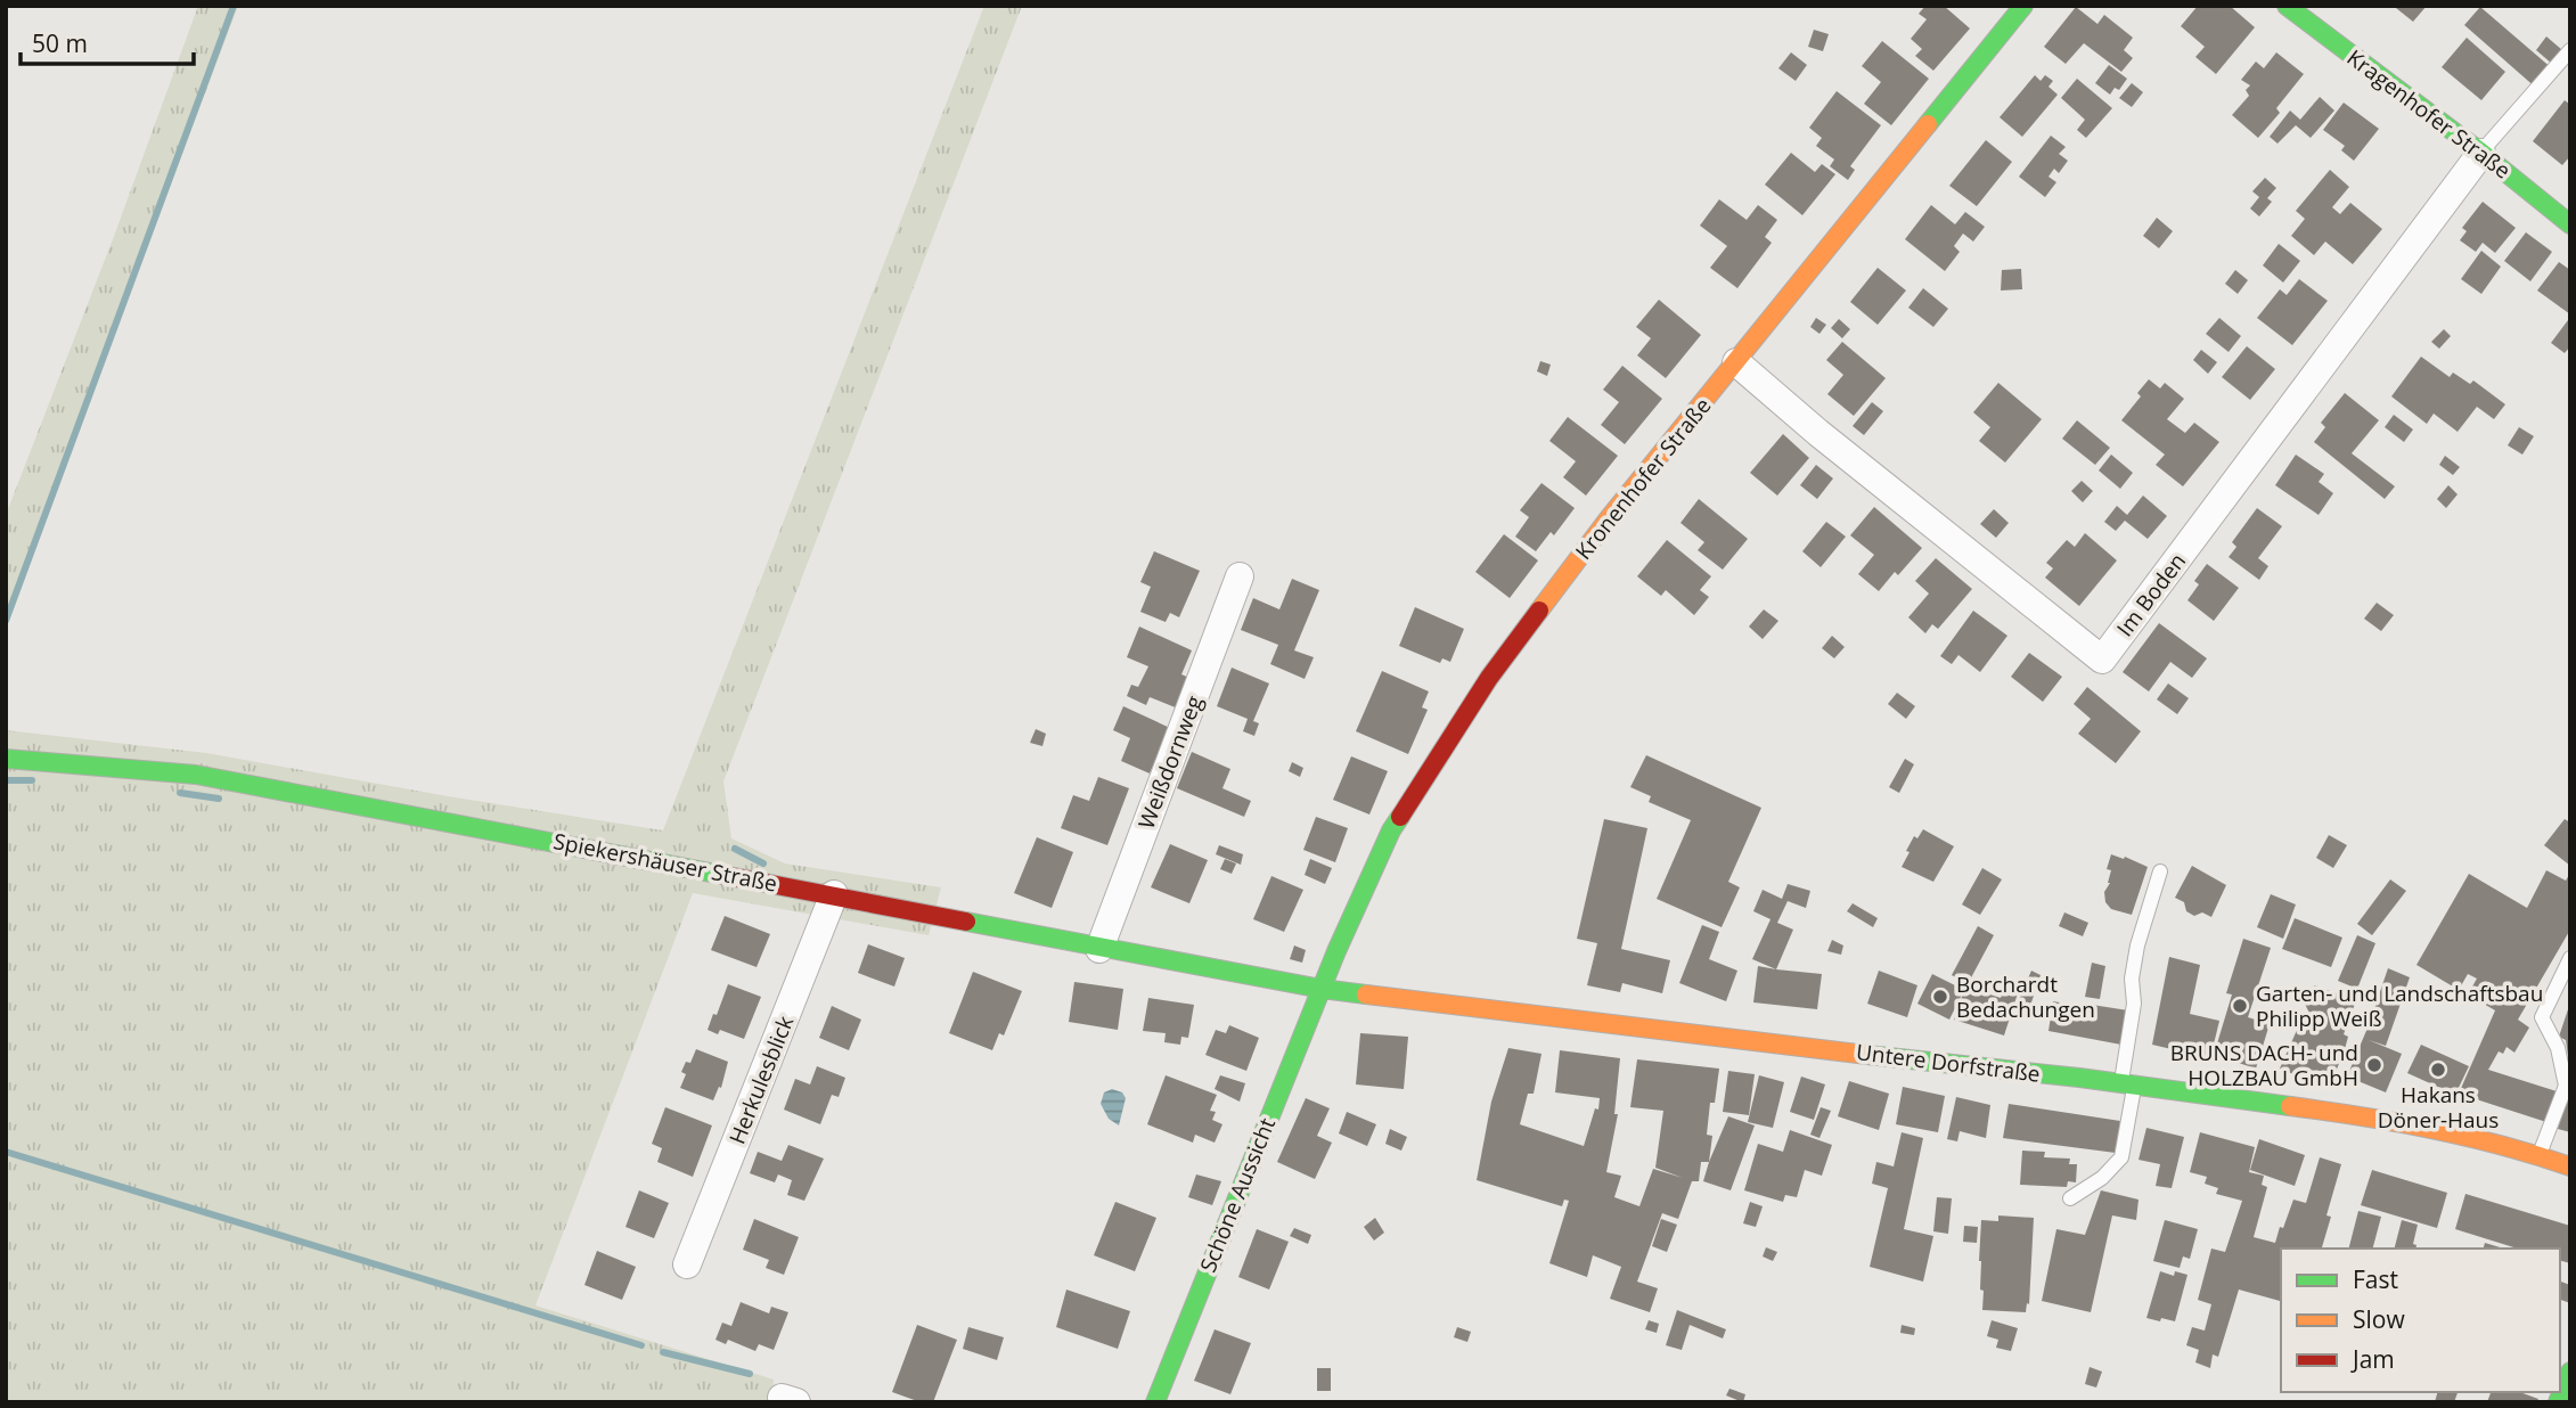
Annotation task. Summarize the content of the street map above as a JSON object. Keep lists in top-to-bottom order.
{
  "streets": {
    "street": [
      "Kragenhofer Straße",
      "Kronenhofer Straße",
      "Im Boden",
      "Weißdornweg",
      "Spiekershäuser Straße",
      "Untere Dorfstraße",
      "Herkulesblick",
      "Schöne Aussicht"
    ]
  },
  "crossings": [
    ["Kragenhofer Straße", "Im Boden"],
    ["Kronenhofer Straße", "Im Boden"],
    ["Kronenhofer Straße", "Spiekershäuser Straße"],
    ["Kronenhofer Straße", "Untere Dorfstraße"],
    ["Kronenhofer Straße", "Schöne Aussicht"],
    ["Weißdornweg", "Spiekershäuser Straße"],
    ["Spiekershäuser Straße", "Untere Dorfstraße"],
    ["Spiekershäuser Straße", "Herkulesblick"],
    ["Spiekershäuser Straße", "Schöne Aussicht"],
    ["Untere Dorfstraße", "Schöne Aussicht"]
  ],
  "places": [
    "Borchardt Bedachungen",
    "Garten- und Landschaftsbau Philipp Weiß",
    "BRUNS DACH- und HOLZBAU GmbH",
    "Hakans Döner-Haus"
  ],
  "legend": ["Fast", "Slow", "Jam"],
  "scale_bar": "50 m"
}
